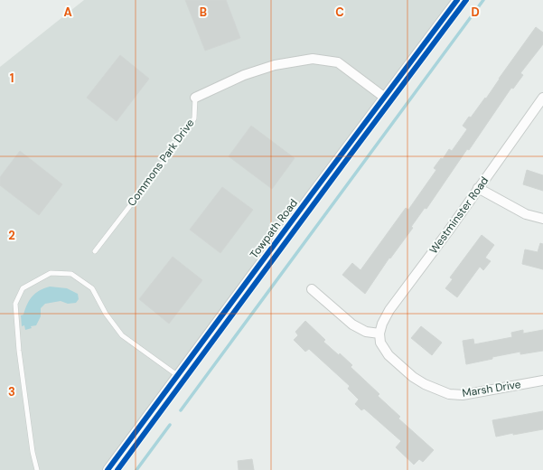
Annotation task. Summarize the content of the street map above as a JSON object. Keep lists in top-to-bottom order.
{
  "streets": {
    "street": [
      "Commons Park Drive",
      "Westminster Road",
      "Towpath Road",
      "Marsh Drive"
    ]
  },
  "crossings": [
    ["Commons Park Drive", "Towpath Road"],
    ["Westminster Road", "Marsh Drive"]
  ],
  "grid": {
    "columns": [
      "A",
      "B",
      "C",
      "D"
    ],
    "rows": ["1", "2", "3"]
  }
}
